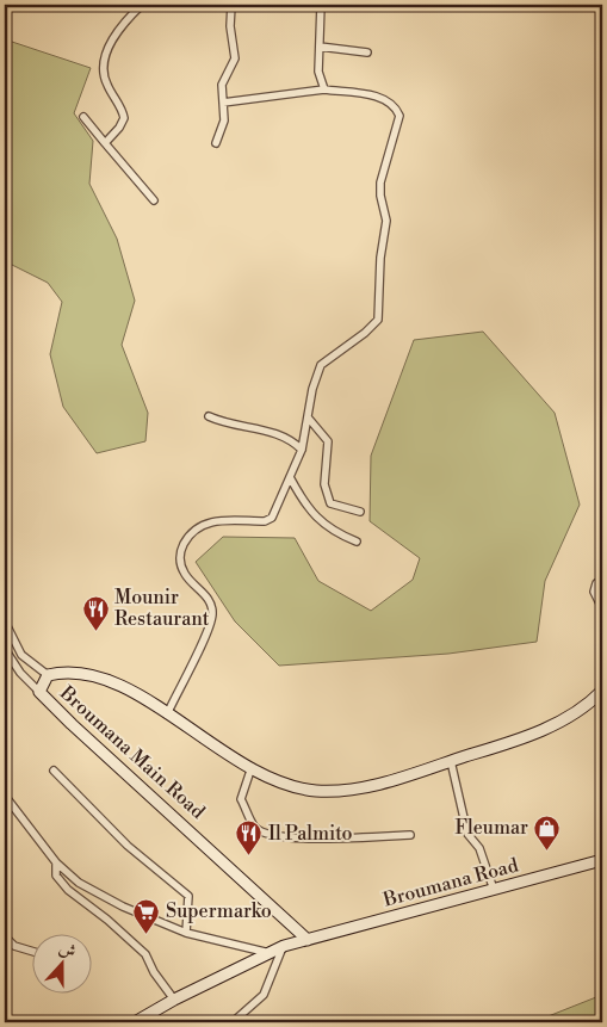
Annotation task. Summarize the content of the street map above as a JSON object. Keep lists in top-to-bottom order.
{
  "streets": {
    "street": ["Broumana Main Road", "Broumana Road"]
  },
  "crossings": [
    ["Broumana Main Road", "Broumana Road"]
  ],
  "places": {
    "restaurant": ["Mounir Restaurant", "Il Palmito"],
    "shop": ["Fleumar"],
    "supermarket": ["Supermarko"]
  },
  "north": "top"
}
